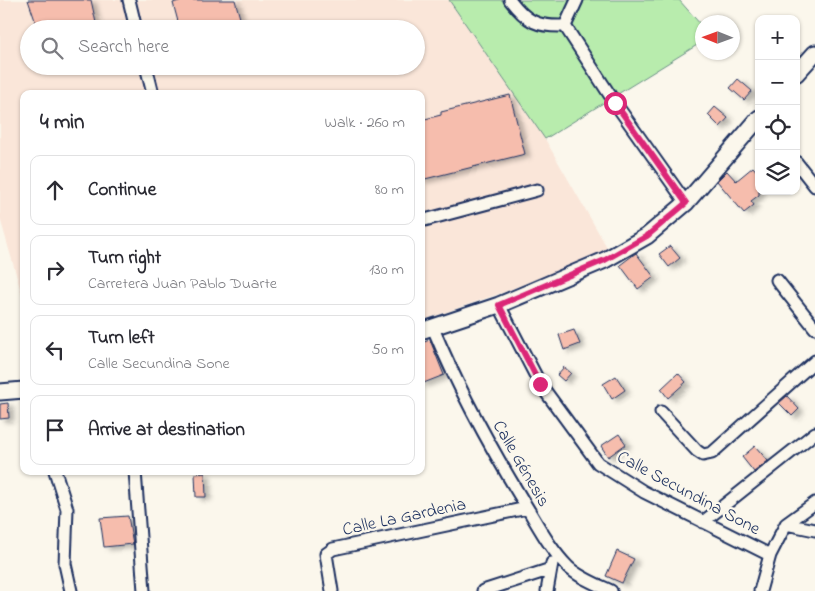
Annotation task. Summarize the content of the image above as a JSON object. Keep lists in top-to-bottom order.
{
  "streets": {
    "street": ["Calle Génesis", "Calle Secundina Sone", "Calle La Gardenia"]
  },
  "crossings": [
    ["Calle Génesis", "Calle La Gardenia"]
  ],
  "north": "left",
  "page": {
    "map_buttons": ["+", "−"],
    "search": "Search here",
    "heading": ["4 min", "Walk · 260 m"],
    "list": [
      ["Continue", "80 m"],
      ["Turn right", "Carretera Juan Pablo Duarte", "130 m"],
      ["Turn left", "Calle Secundina Sone", "50 m"],
      "Arrive at destination"
    ]
  }
}
